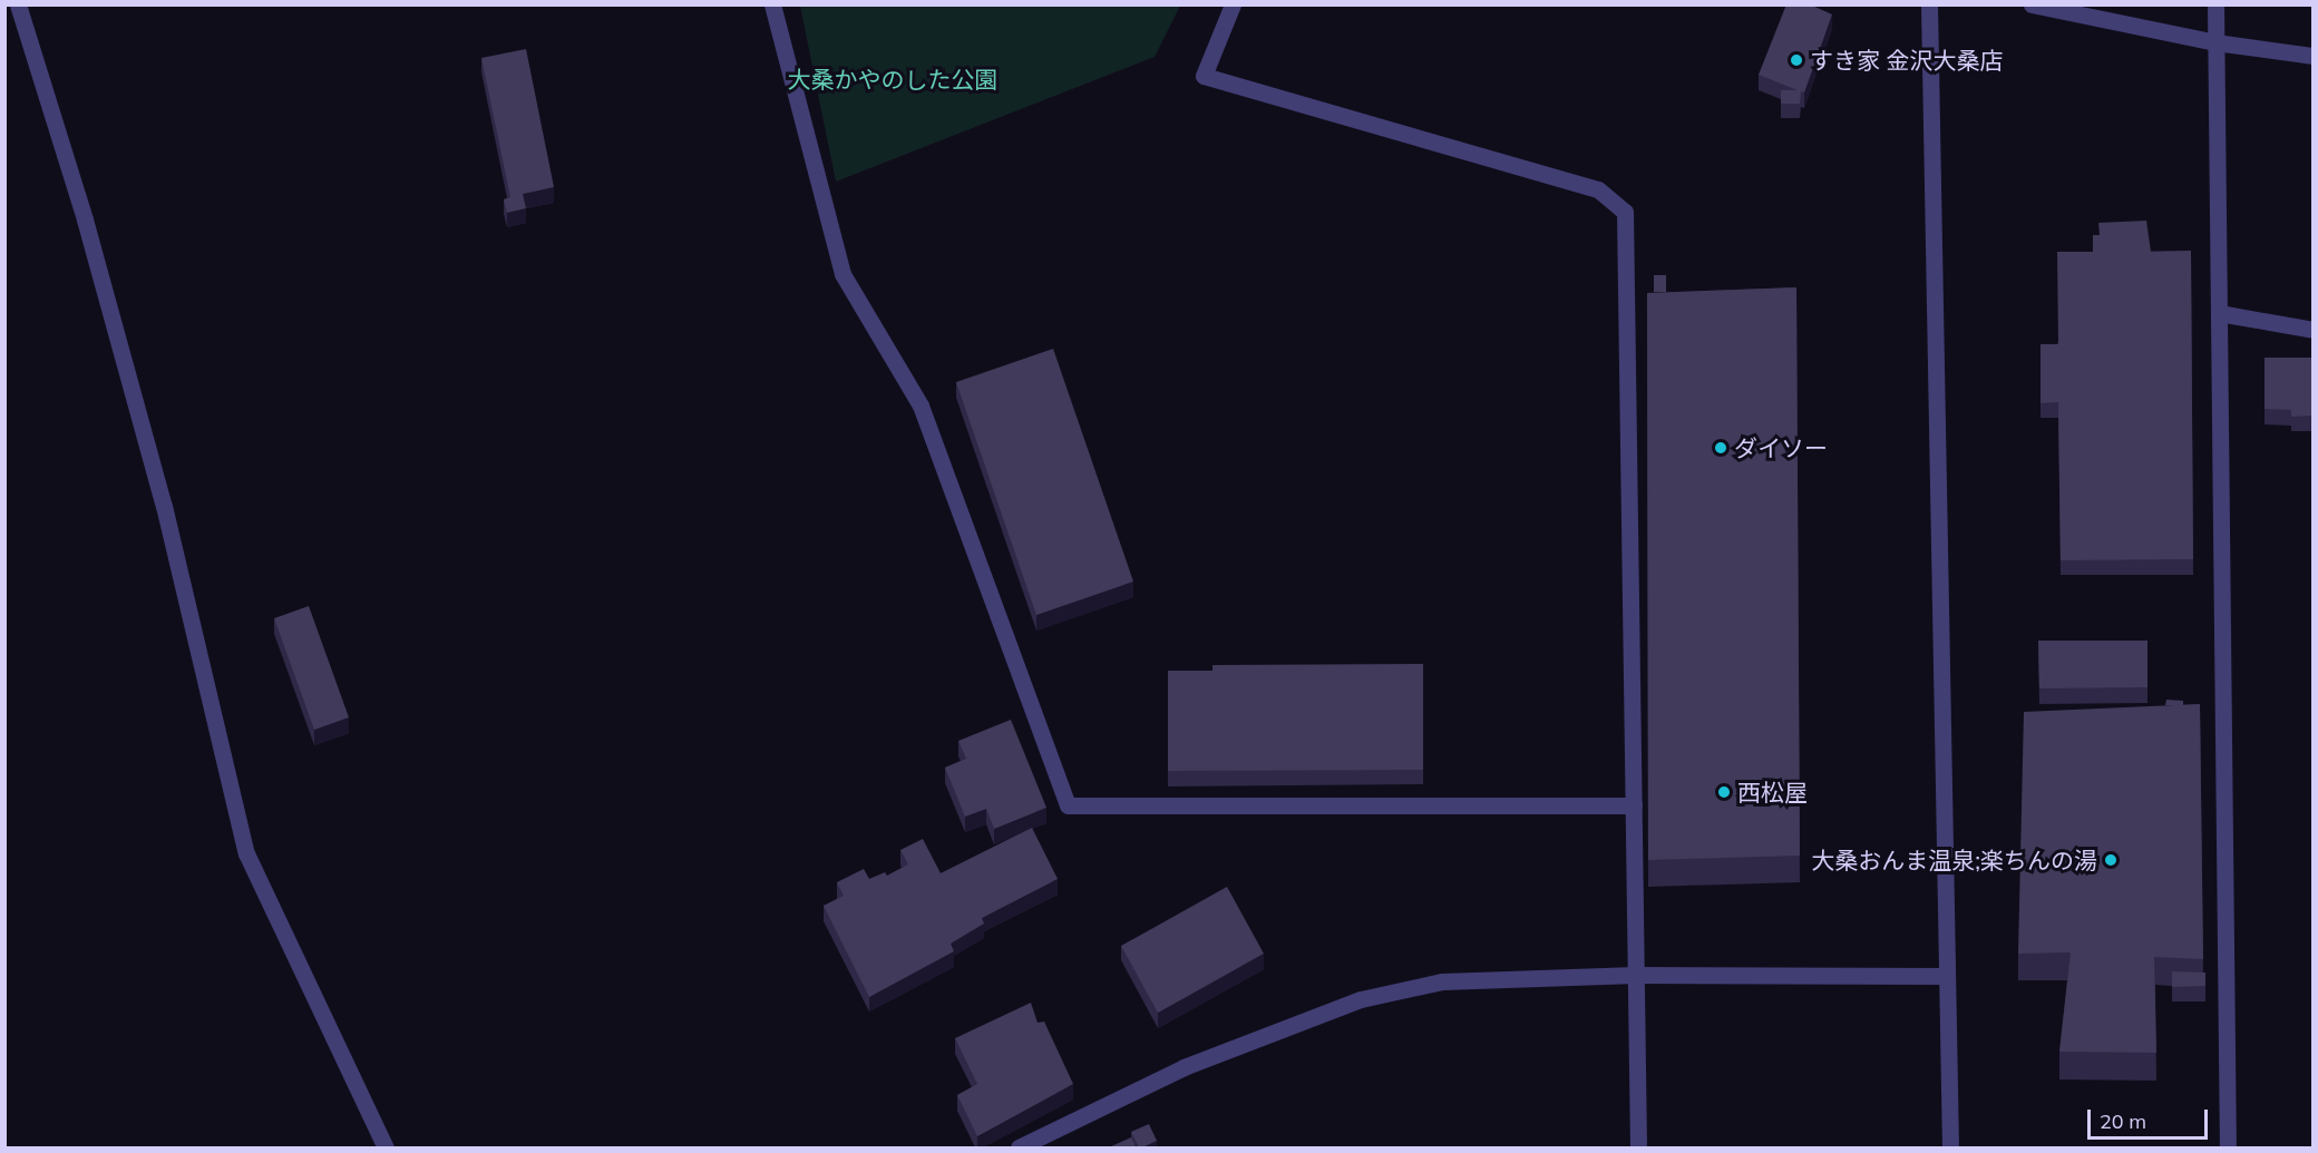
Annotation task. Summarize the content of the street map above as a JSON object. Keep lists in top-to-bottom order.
{
  "parks": ["大桑かやのした公園"],
  "places": [
    "すき家 金沢大桑店",
    "ダイソー",
    "西松屋",
    "大桑おんま温泉;楽ちんの湯"
  ],
  "scale_bar": "20 m"
}
